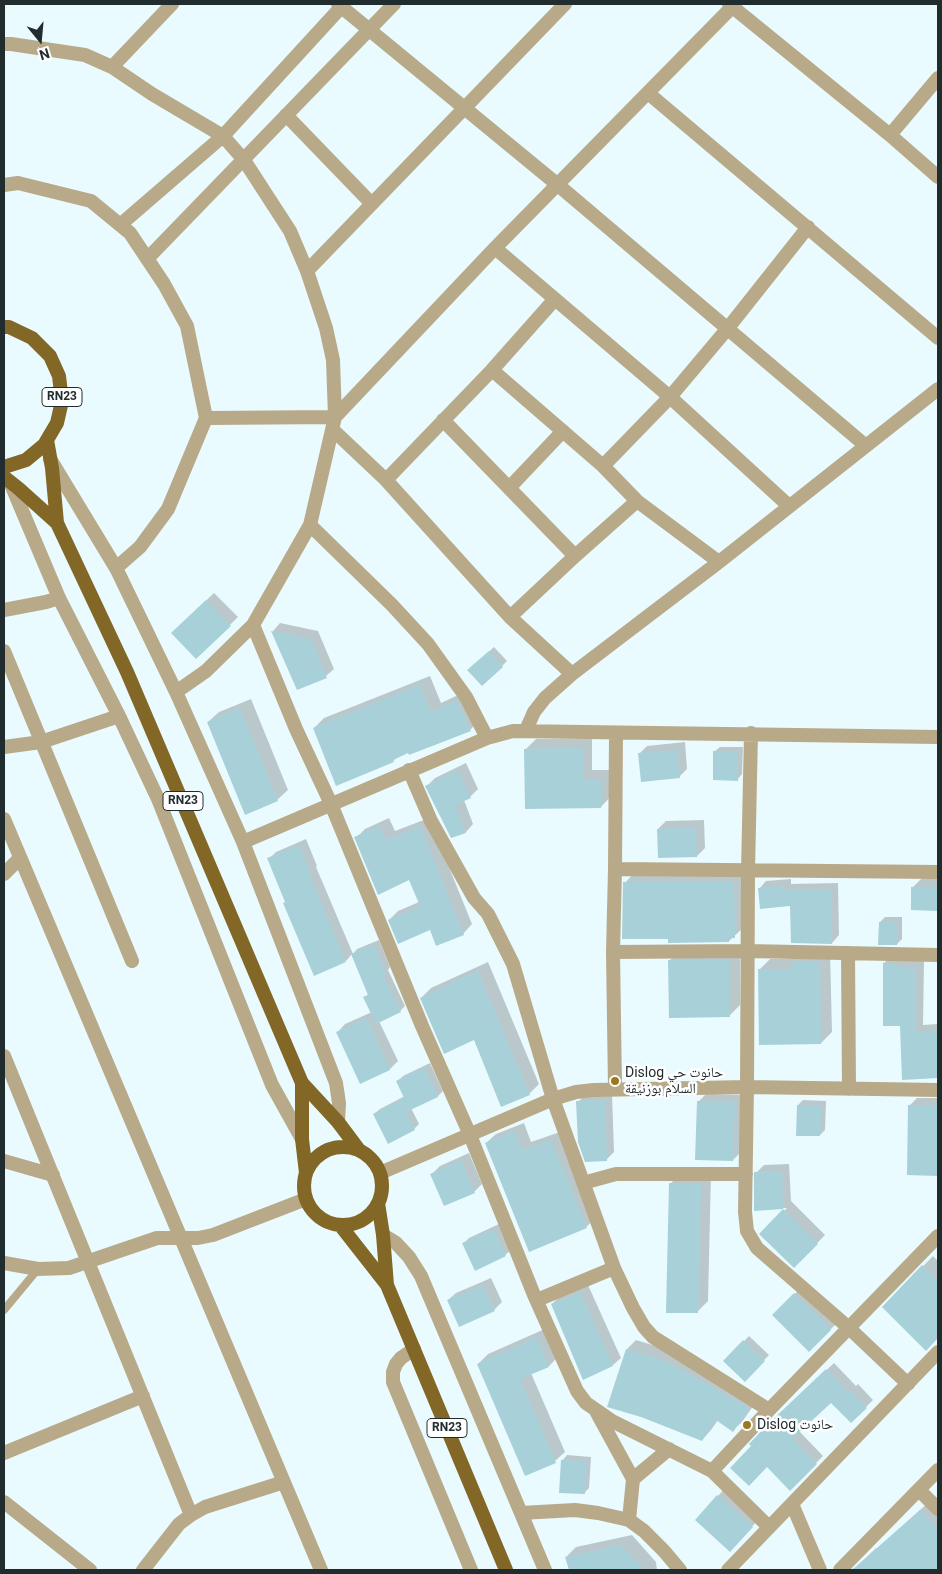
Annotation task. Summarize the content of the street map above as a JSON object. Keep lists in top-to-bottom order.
{
  "streets": {
    "main road": ["RN23"]
  },
  "places": ["Dislog حانوت حي السلام بوزنيقة", "Dislog حانوت"],
  "north": "bottom"
}
